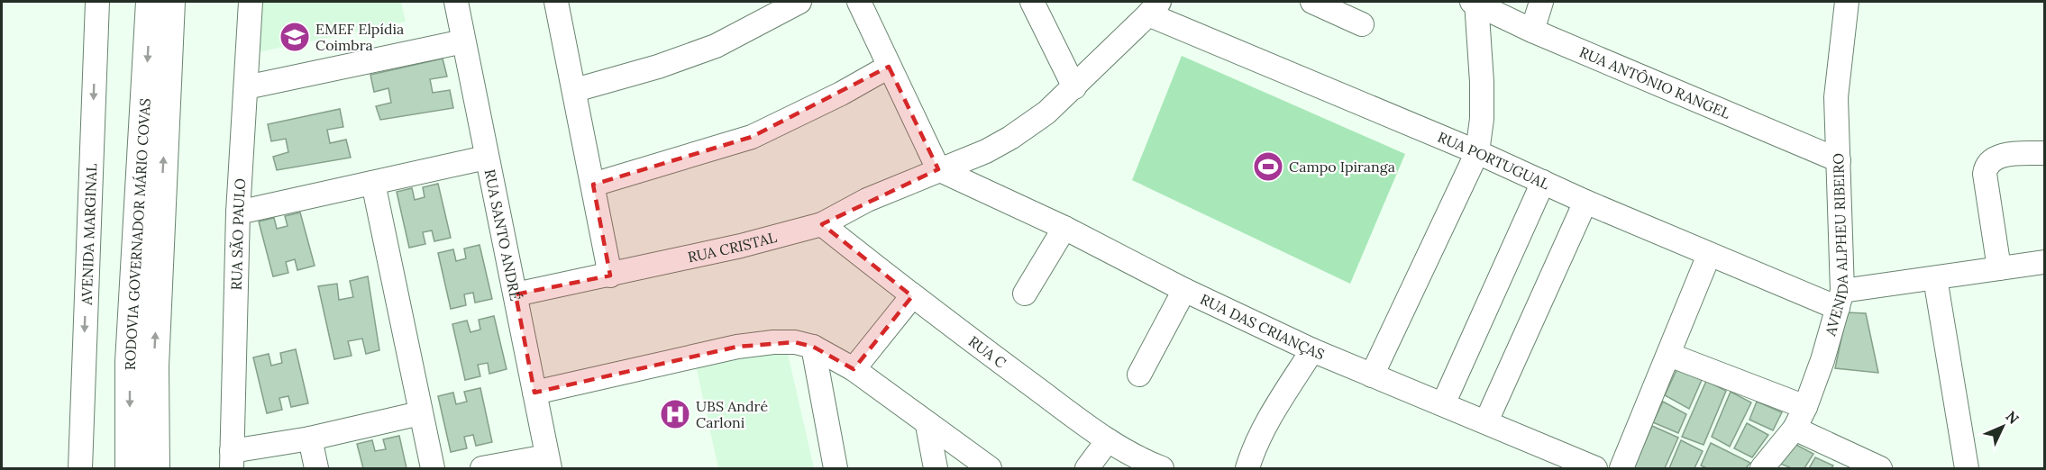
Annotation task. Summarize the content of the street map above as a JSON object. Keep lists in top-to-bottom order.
{
  "streets": {
    "main road": ["RODOVIA GOVERNADOR MÁRIO COVAS"],
    "street": [
      "RUA ANTÔNIO RANGEL",
      "RUA PORTUGUAL",
      "AVENIDA MARGINAL",
      "RUA SÃO PAULO",
      "RUA SANTO ANDRÉ",
      "AVENIDA ALPHEU RIBEIRO",
      "RUA CRISTAL",
      "RUA DAS CRIANÇAS",
      "RUA C"
    ]
  },
  "crossings": [
    ["RUA ANTÔNIO RANGEL", "AVENIDA ALPHEU RIBEIRO"],
    ["RUA PORTUGUAL", "AVENIDA ALPHEU RIBEIRO"],
    ["RUA PORTUGUAL", "RUA CRISTAL"],
    ["RUA SANTO ANDRÉ", "RUA CRISTAL"],
    ["RUA CRISTAL", "RUA DAS CRIANÇAS"],
    ["RUA CRISTAL", "RUA C"]
  ],
  "one_way": ["AVENIDA MARGINAL"],
  "places": {
    "school or university": ["EMEF Elpídia Coimbra"],
    "sports": ["Campo Ipiranga"],
    "hospital": ["UBS André Carloni"]
  },
  "north": "top right"
}
